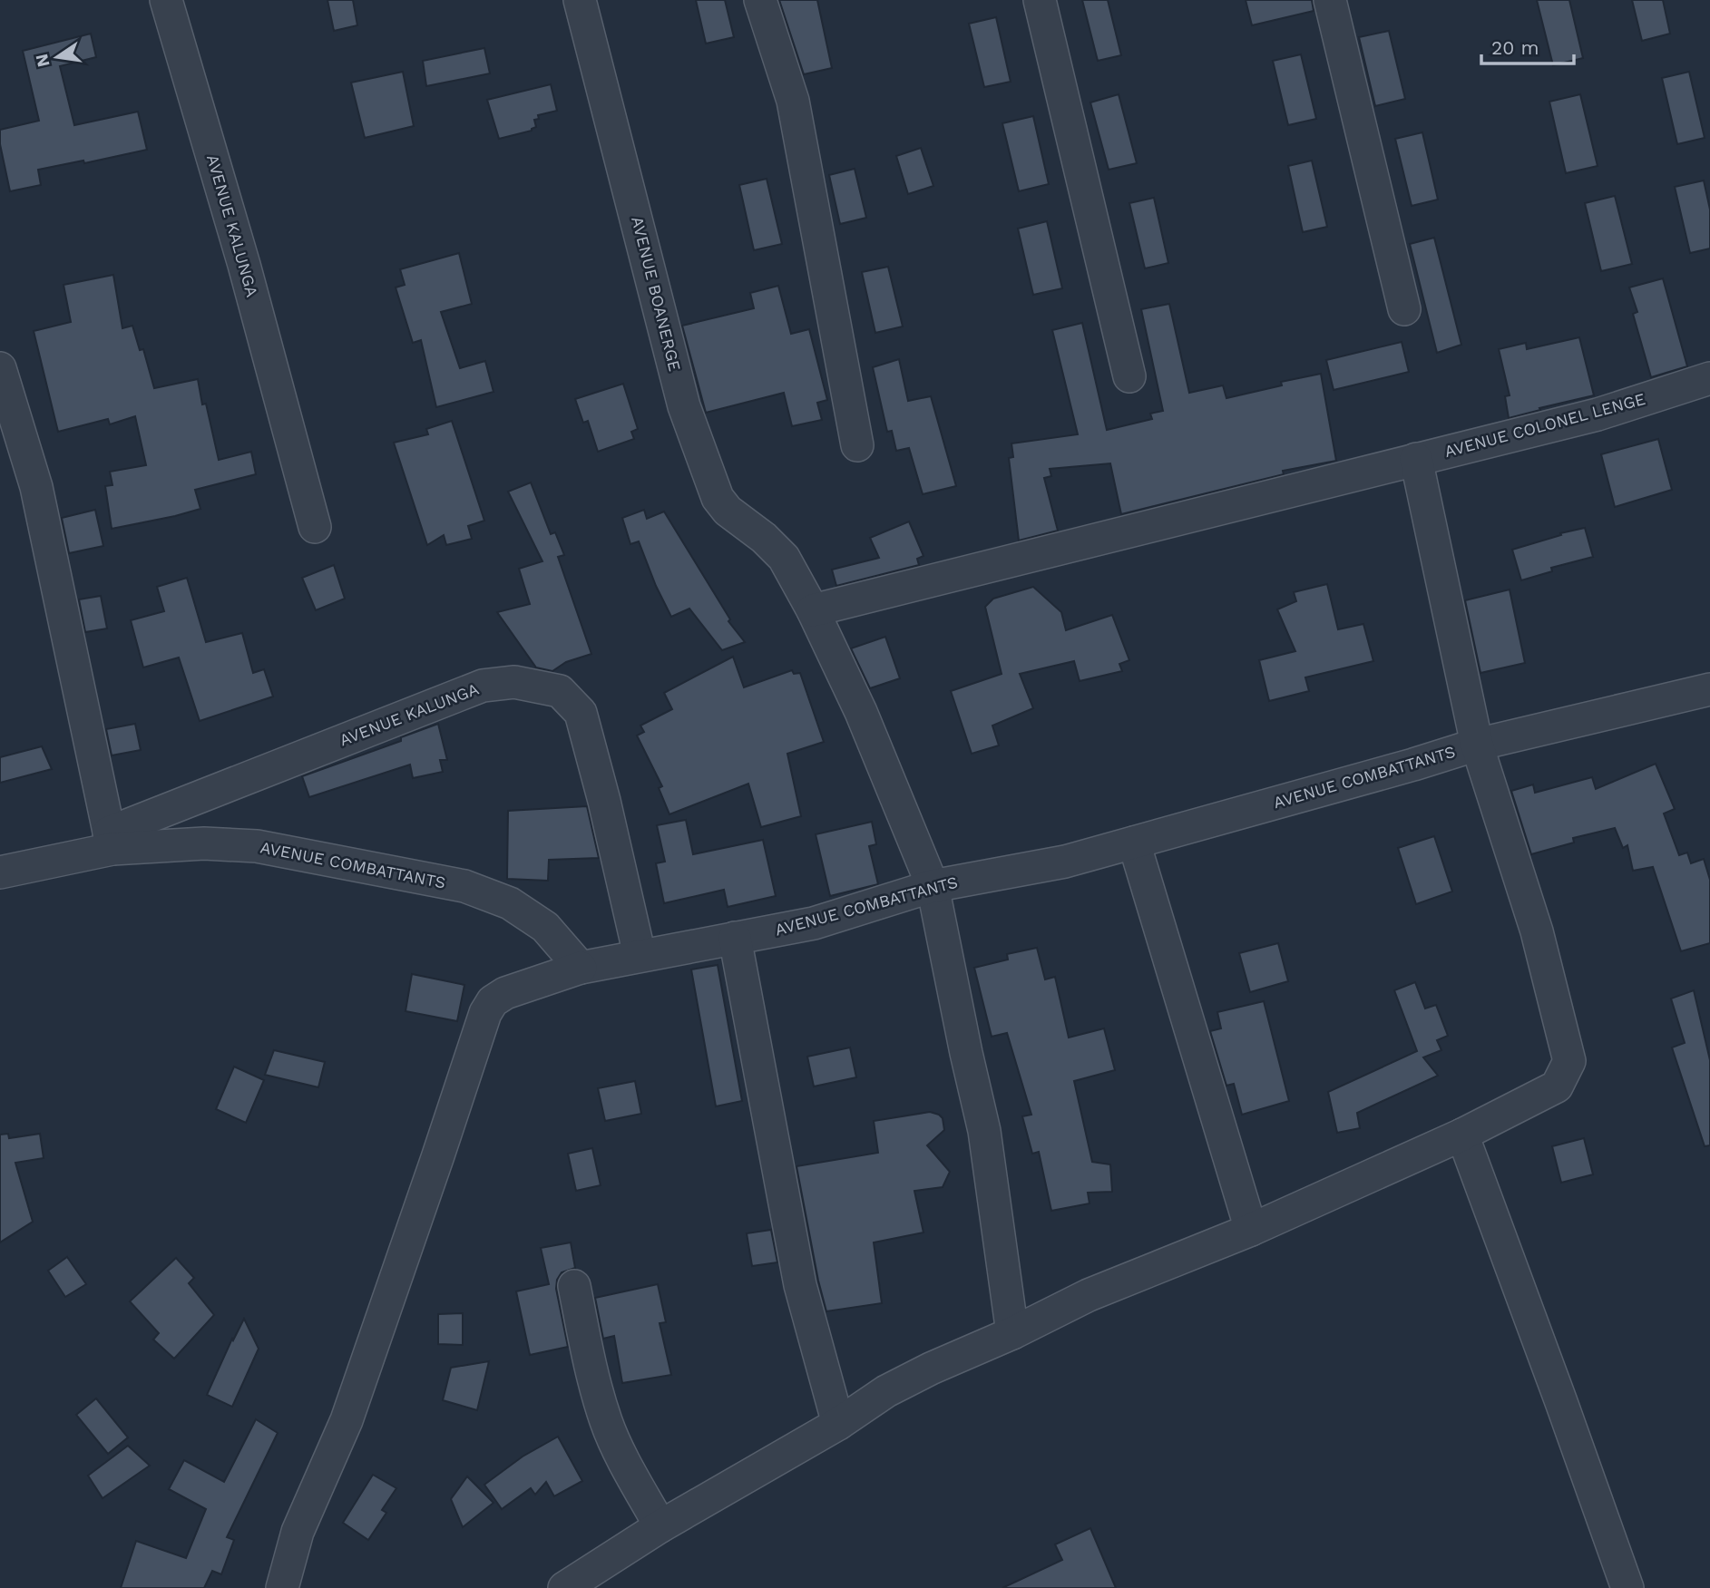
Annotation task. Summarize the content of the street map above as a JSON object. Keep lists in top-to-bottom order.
{
  "streets": {
    "street": [
      "AVENUE KALUNGA",
      "AVENUE BOANERGE",
      "AVENUE COLONEL LENGE",
      "AVENUE COMBATTANTS"
    ]
  },
  "crossings": [
    ["AVENUE KALUNGA", "AVENUE COMBATTANTS"],
    ["AVENUE BOANERGE", "AVENUE COLONEL LENGE"],
    ["AVENUE BOANERGE", "AVENUE COMBATTANTS"]
  ],
  "scale_bar": "20 m",
  "north": "left"
}
